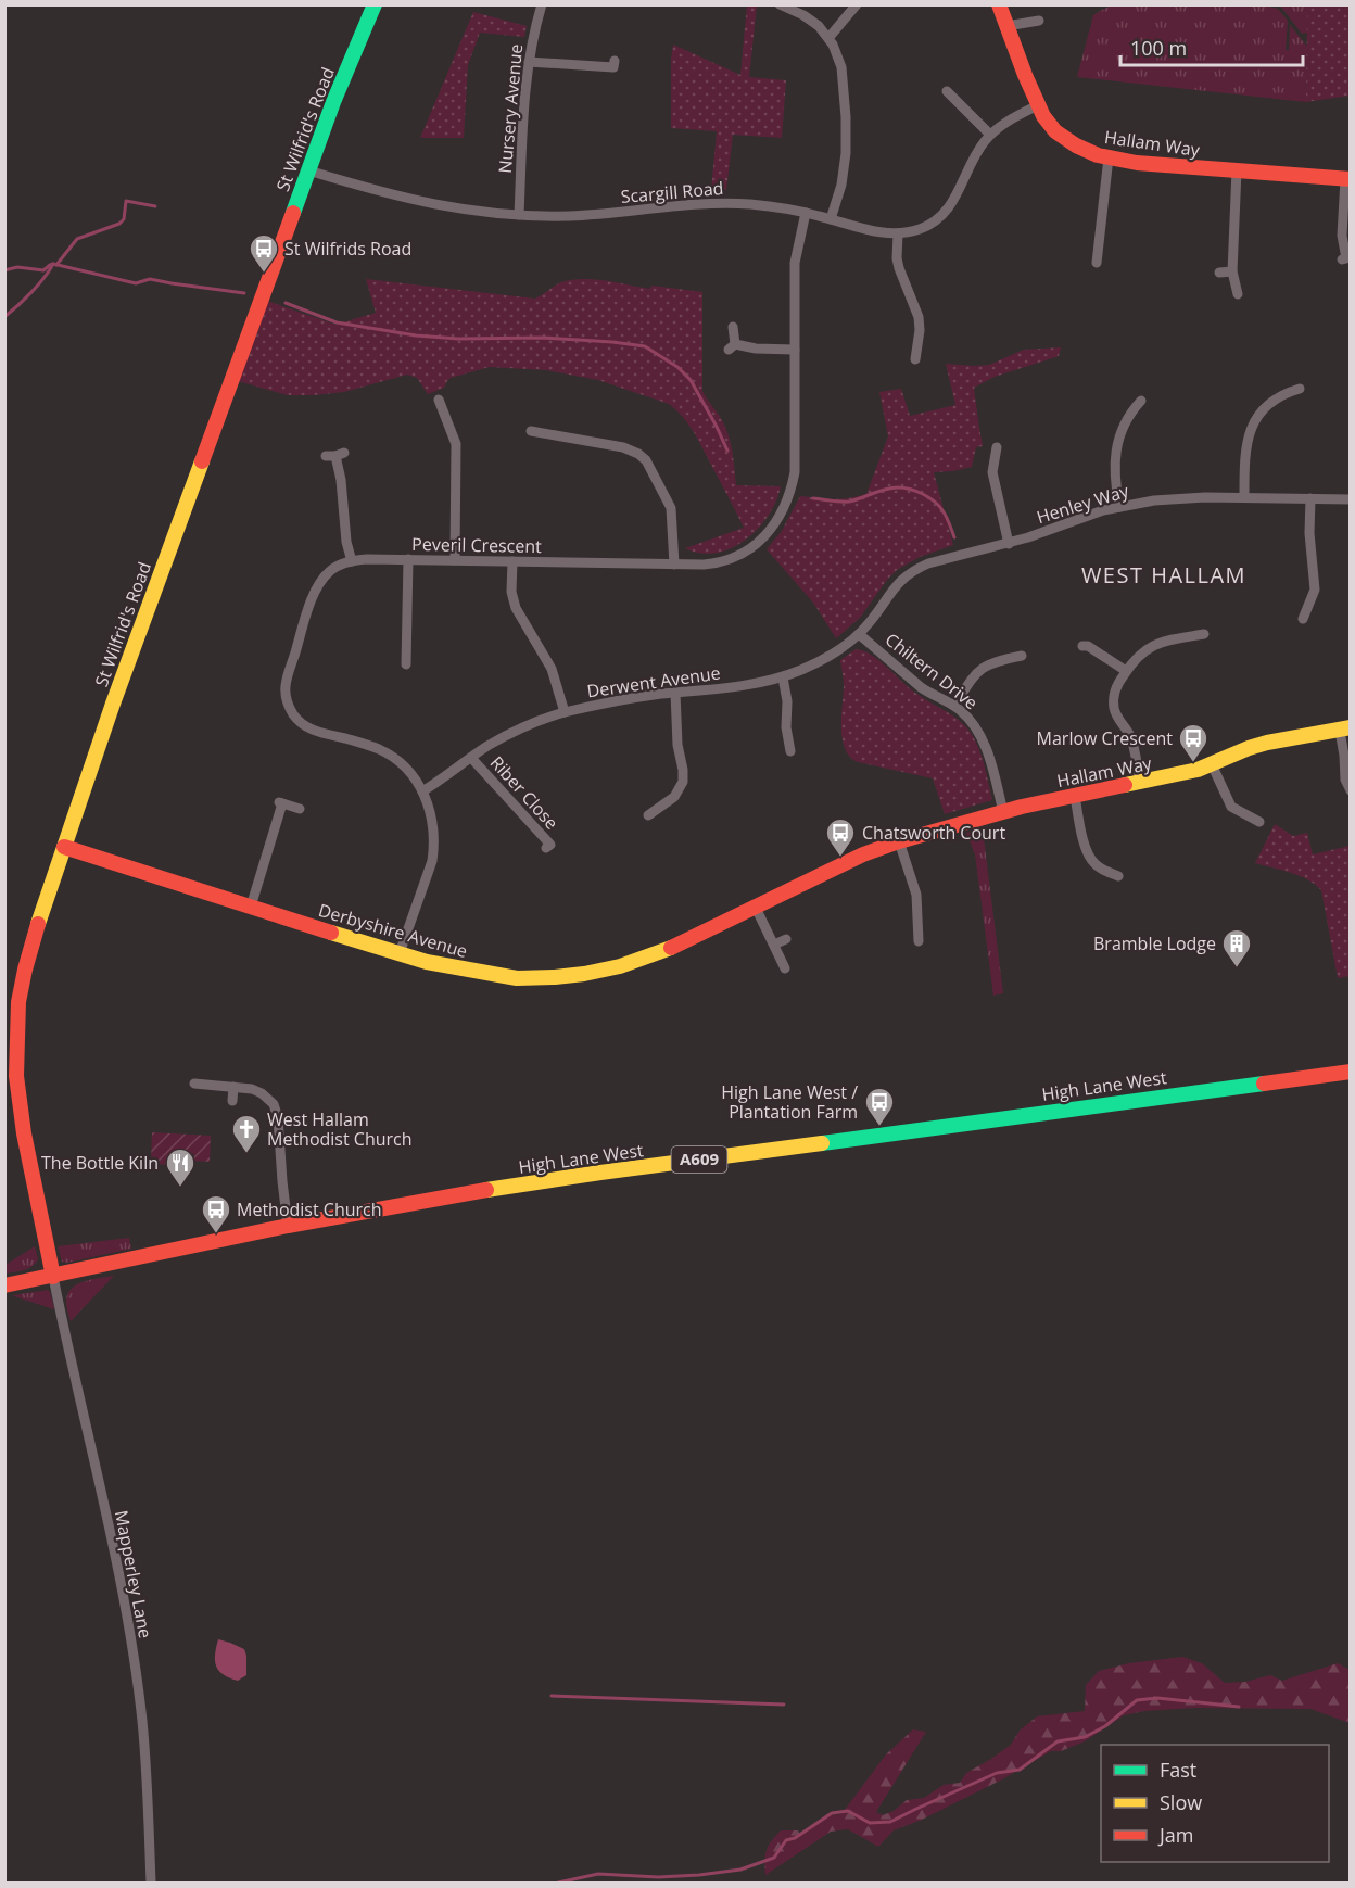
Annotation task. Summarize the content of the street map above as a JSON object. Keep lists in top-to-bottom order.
{
  "streets": {
    "street": [
      "Nursery Avenue",
      "St Wilfrid's Road",
      "Hallam Way",
      "Scargill Road",
      "Henley Way",
      "Peveril Crescent",
      "Chiltern Drive",
      "Derwent Avenue",
      "Riber Close",
      "Derbyshire Avenue",
      "High Lane West",
      "A609",
      "Mapperley Lane"
    ]
  },
  "crossings": [
    ["Nursery Avenue", "Scargill Road"],
    ["St Wilfrid's Road", "Scargill Road"],
    ["St Wilfrid's Road", "Derbyshire Avenue"],
    ["St Wilfrid's Road", "High Lane West"],
    ["St Wilfrid's Road", "A609"],
    ["St Wilfrid's Road", "Mapperley Lane"],
    ["Hallam Way", "Scargill Road"],
    ["Hallam Way", "Chiltern Drive"],
    ["Hallam Way", "Derbyshire Avenue"],
    ["Scargill Road", "Peveril Crescent"],
    ["Henley Way", "Chiltern Drive"],
    ["Henley Way", "Derwent Avenue"],
    ["Chiltern Drive", "Derwent Avenue"],
    ["Chiltern Drive", "Derbyshire Avenue"],
    ["Derwent Avenue", "Riber Close"],
    ["High Lane West", "A609"],
    ["High Lane West", "Mapperley Lane"],
    ["A609", "Mapperley Lane"]
  ],
  "districts": ["WEST HALLAM"],
  "places": {
    "bus stop": [
      "St Wilfrids Road",
      "Marlow Crescent",
      "Chatsworth Court",
      "High Lane West / Plantation Farm",
      "Methodist Church"
    ],
    "building": ["Bramble Lodge"],
    "church": ["West Hallam Methodist Church"],
    "restaurant": ["The Bottle Kiln"]
  },
  "legend": ["Fast", "Slow", "Jam"],
  "scale_bar": "100 m"
}
